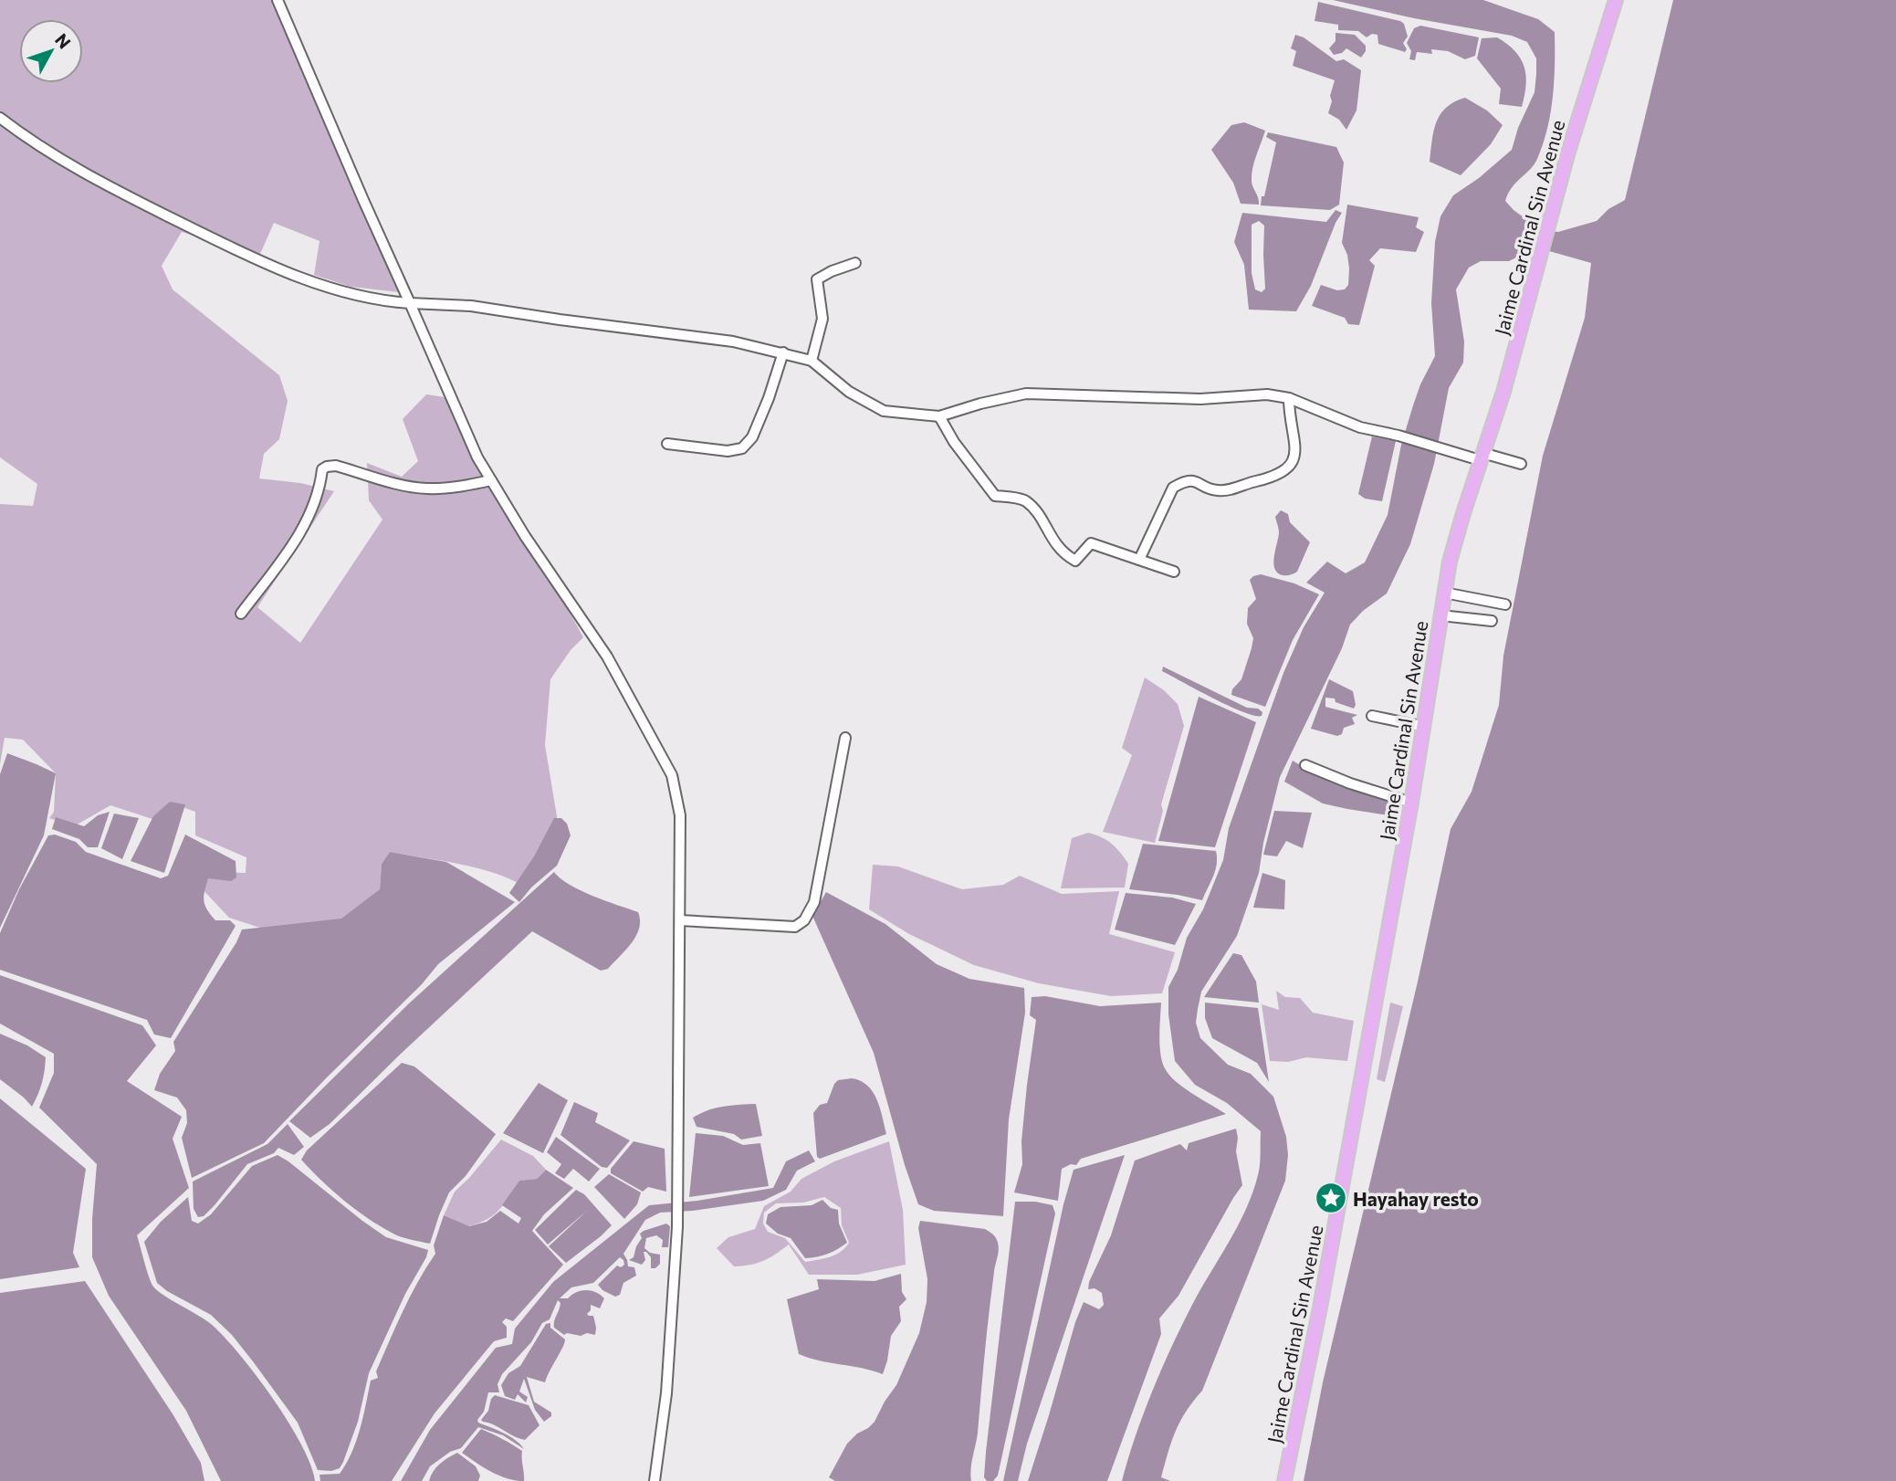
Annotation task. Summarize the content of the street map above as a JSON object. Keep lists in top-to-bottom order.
{
  "streets": {
    "main road": ["Jaime Cardinal Sin Avenue"]
  },
  "places": {
    "place": ["Hayahay resto"]
  },
  "north": "top right"
}
